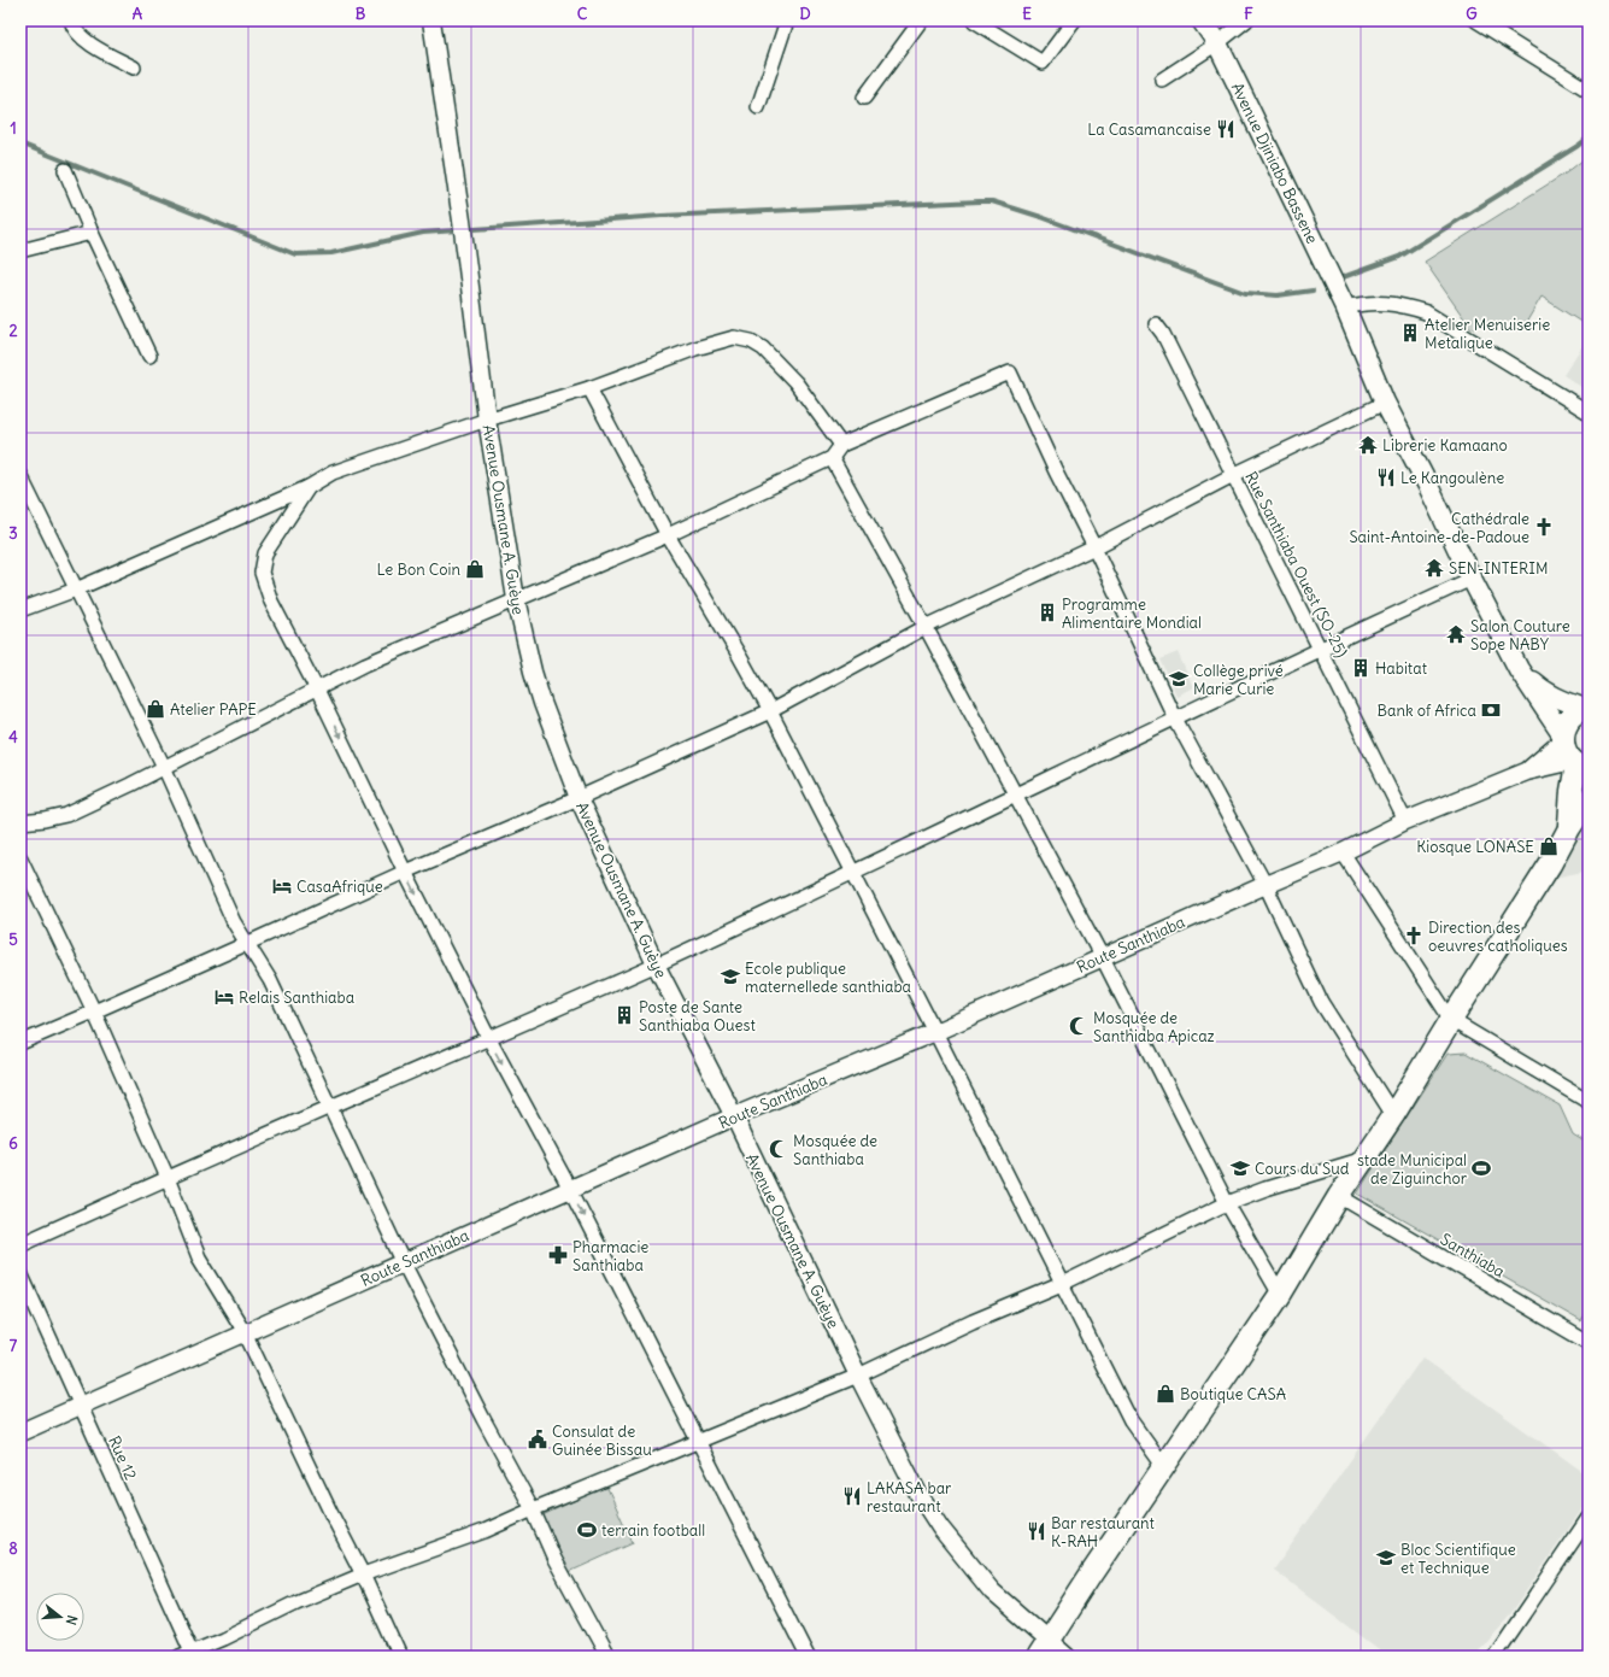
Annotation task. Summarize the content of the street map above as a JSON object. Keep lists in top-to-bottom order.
{
  "streets": {
    "main road": ["Avenue Djiniabo Bassene"],
    "street": [
      "Avenue Ousmane A. Guèye",
      "Rue Santhiaba Ouest (SO-25)",
      "Route Santhiaba",
      "Santhiaba",
      "Rue 12"
    ]
  },
  "crossings": [
    ["Avenue Ousmane A. Guèye", "Route Santhiaba"],
    ["Rue Santhiaba Ouest (SO-25)", "Route Santhiaba"],
    ["Route Santhiaba", "Rue 12"]
  ],
  "places": {
    "restaurant": [
      "La Casamancaise",
      "Le Kangoulène",
      "LAKASA bar restaurant",
      "Bar restaurant K-RAH"
    ],
    "building": [
      "Atelier Menuiserie Metalique",
      "Programme Alimentaire Mondial",
      "Habitat",
      "Poste de Sante Santhiaba Ouest"
    ],
    "temple": ["Librerie Kamaano", "SEN-INTERIM", "Salon Couture Sope NABY"],
    "church": ["Cathédrale Saint-Antoine-de-Padoue", "Direction des oeuvres catholiques"],
    "shop": [
      "Le Bon Coin",
      "Atelier PAPE",
      "Kiosque LONASE",
      "Boutique CASA"
    ],
    "school or university": [
      "Collège privé Marie Curie",
      "Ecole publique maternellede santhiaba",
      "Cours du Sud",
      "Bloc Scientifique et Technique"
    ],
    "bank": ["Bank of Africa"],
    "hotel": ["CasaAfrique", "Relais Santhiaba"],
    "mosque": ["Mosquée de Santhiaba Apicaz", "Mosquée de Santhiaba"],
    "sports": ["stade Municipal de Ziguinchor", "terrain football"],
    "pharmacy": ["Pharmacie Santhiaba"],
    "public building": ["Consulat de Guinée Bissau"]
  },
  "north": "right",
  "grid": {
    "columns": [
      "A",
      "B",
      "C",
      "D",
      "E",
      "F",
      "G"
    ],
    "rows": [
      "1",
      "2",
      "3",
      "4",
      "5",
      "6",
      "7",
      "8"
    ]
  }
}
